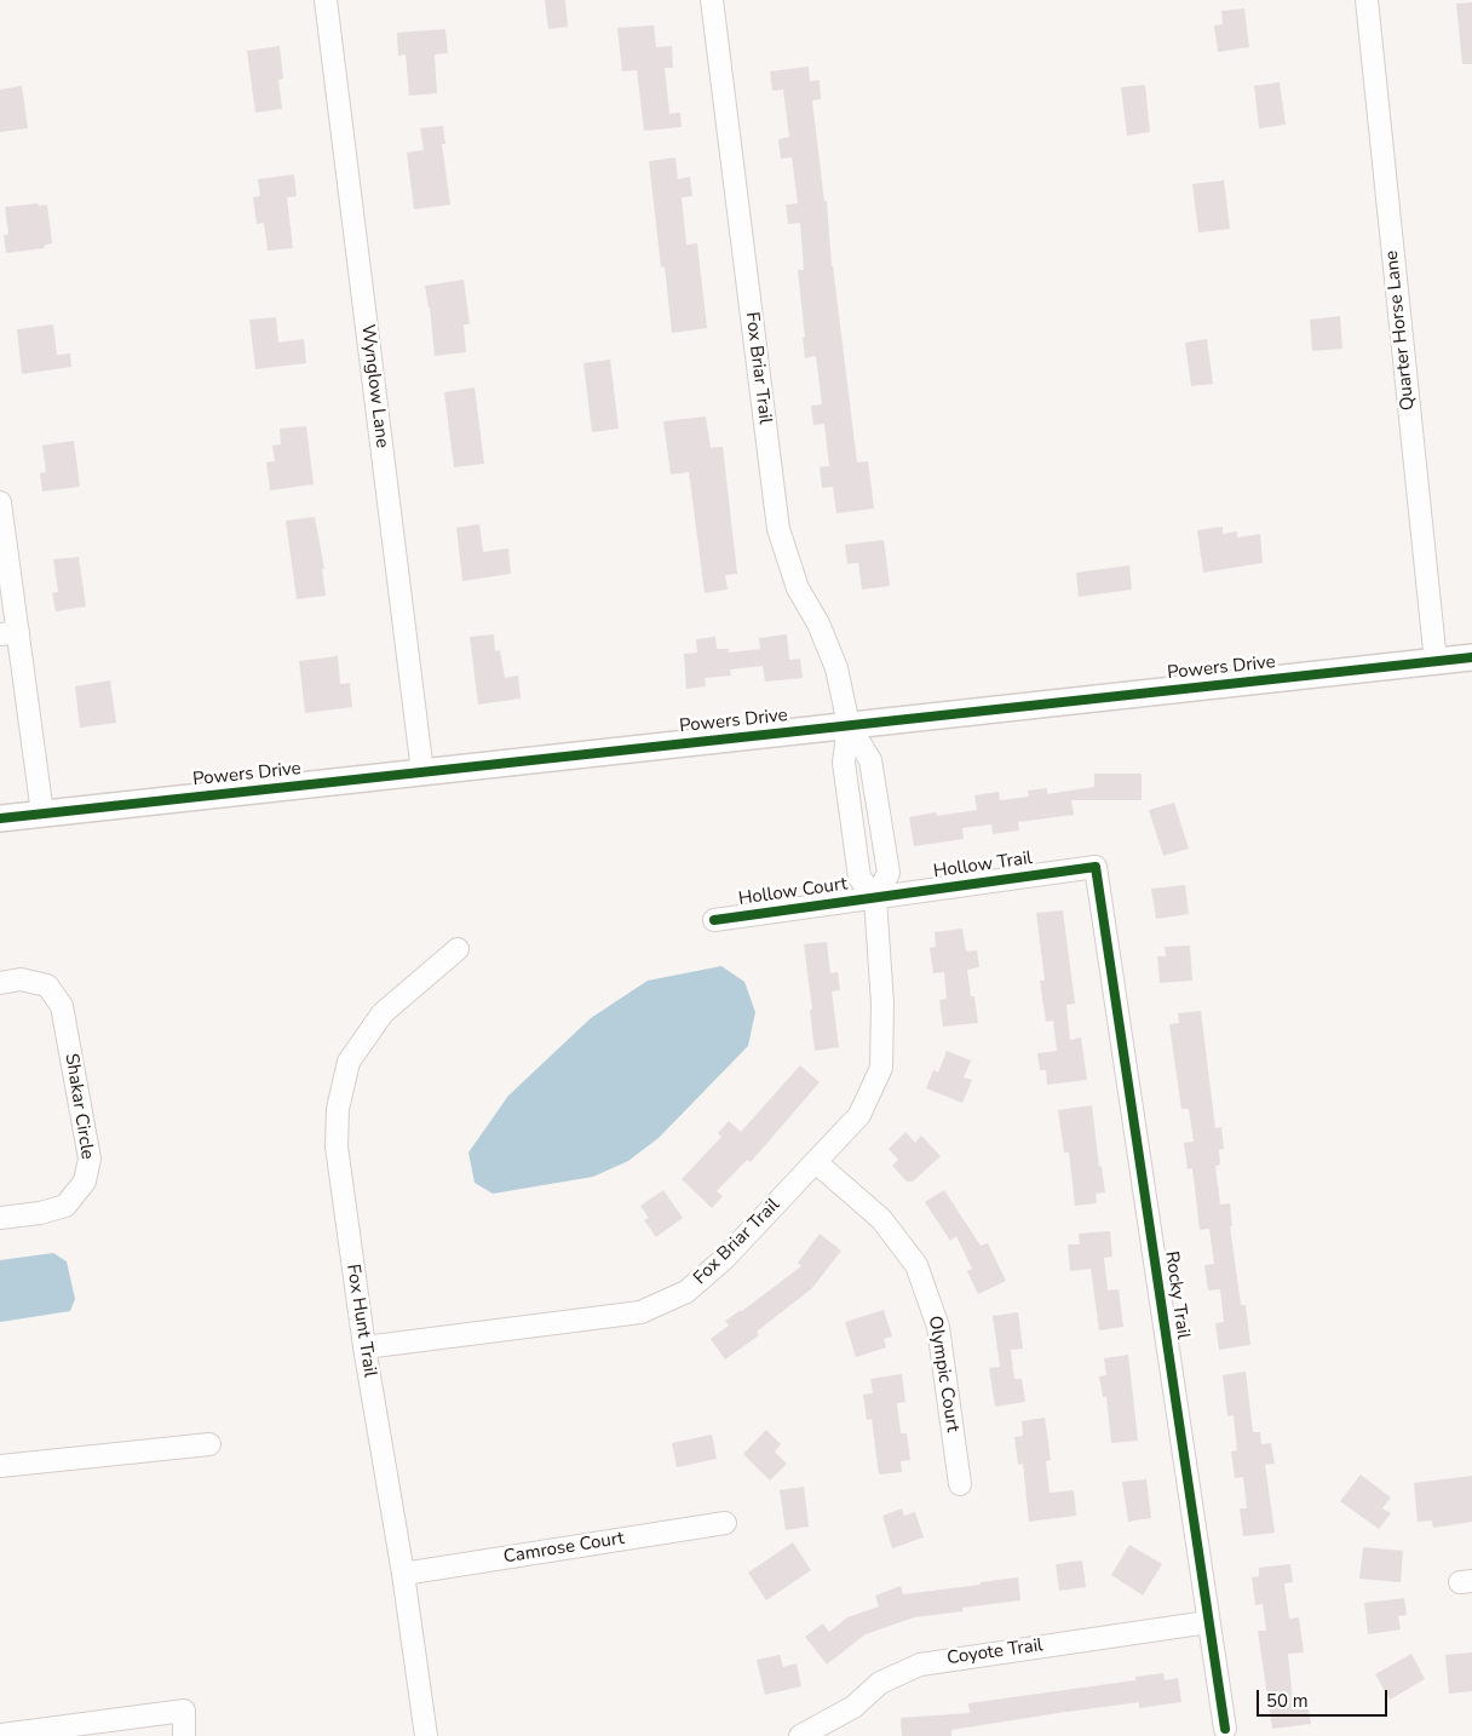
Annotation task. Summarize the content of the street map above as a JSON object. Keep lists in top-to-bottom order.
{
  "streets": {
    "street": [
      "Quarter Horse Lane",
      "Fox Briar Trail",
      "Wynglow Lane",
      "Powers Drive",
      "Hollow Trail",
      "Hollow Court",
      "Shakar Circle",
      "Rocky Trail",
      "Fox Hunt Trail",
      "Olympic Court",
      "Camrose Court",
      "Coyote Trail"
    ]
  },
  "crossings": [
    ["Quarter Horse Lane", "Powers Drive"],
    ["Fox Briar Trail", "Powers Drive"],
    ["Fox Briar Trail", "Hollow Trail"],
    ["Fox Briar Trail", "Hollow Court"],
    ["Fox Briar Trail", "Fox Hunt Trail"],
    ["Fox Briar Trail", "Olympic Court"],
    ["Wynglow Lane", "Powers Drive"],
    ["Hollow Trail", "Hollow Court"],
    ["Hollow Trail", "Rocky Trail"],
    ["Rocky Trail", "Coyote Trail"],
    ["Fox Hunt Trail", "Camrose Court"]
  ],
  "scale_bar": "50 m"
}
